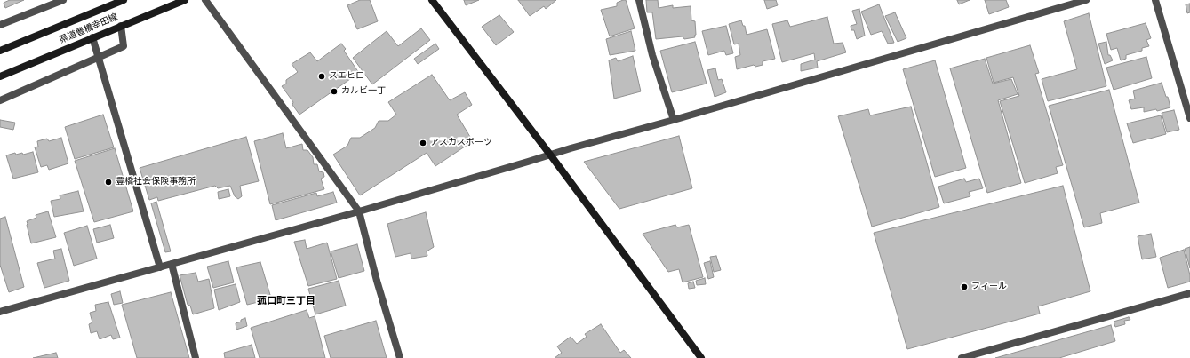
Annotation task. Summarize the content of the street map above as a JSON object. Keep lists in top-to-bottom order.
{
  "streets": {
    "street": ["県道豊橋幸田線"]
  },
  "districts": ["菰口町三丁目"],
  "places": [
    "スエヒロ",
    "カルビ一丁",
    "アスカスポーツ",
    "豊橋社会保険事務所",
    "フィール"
  ]
}
